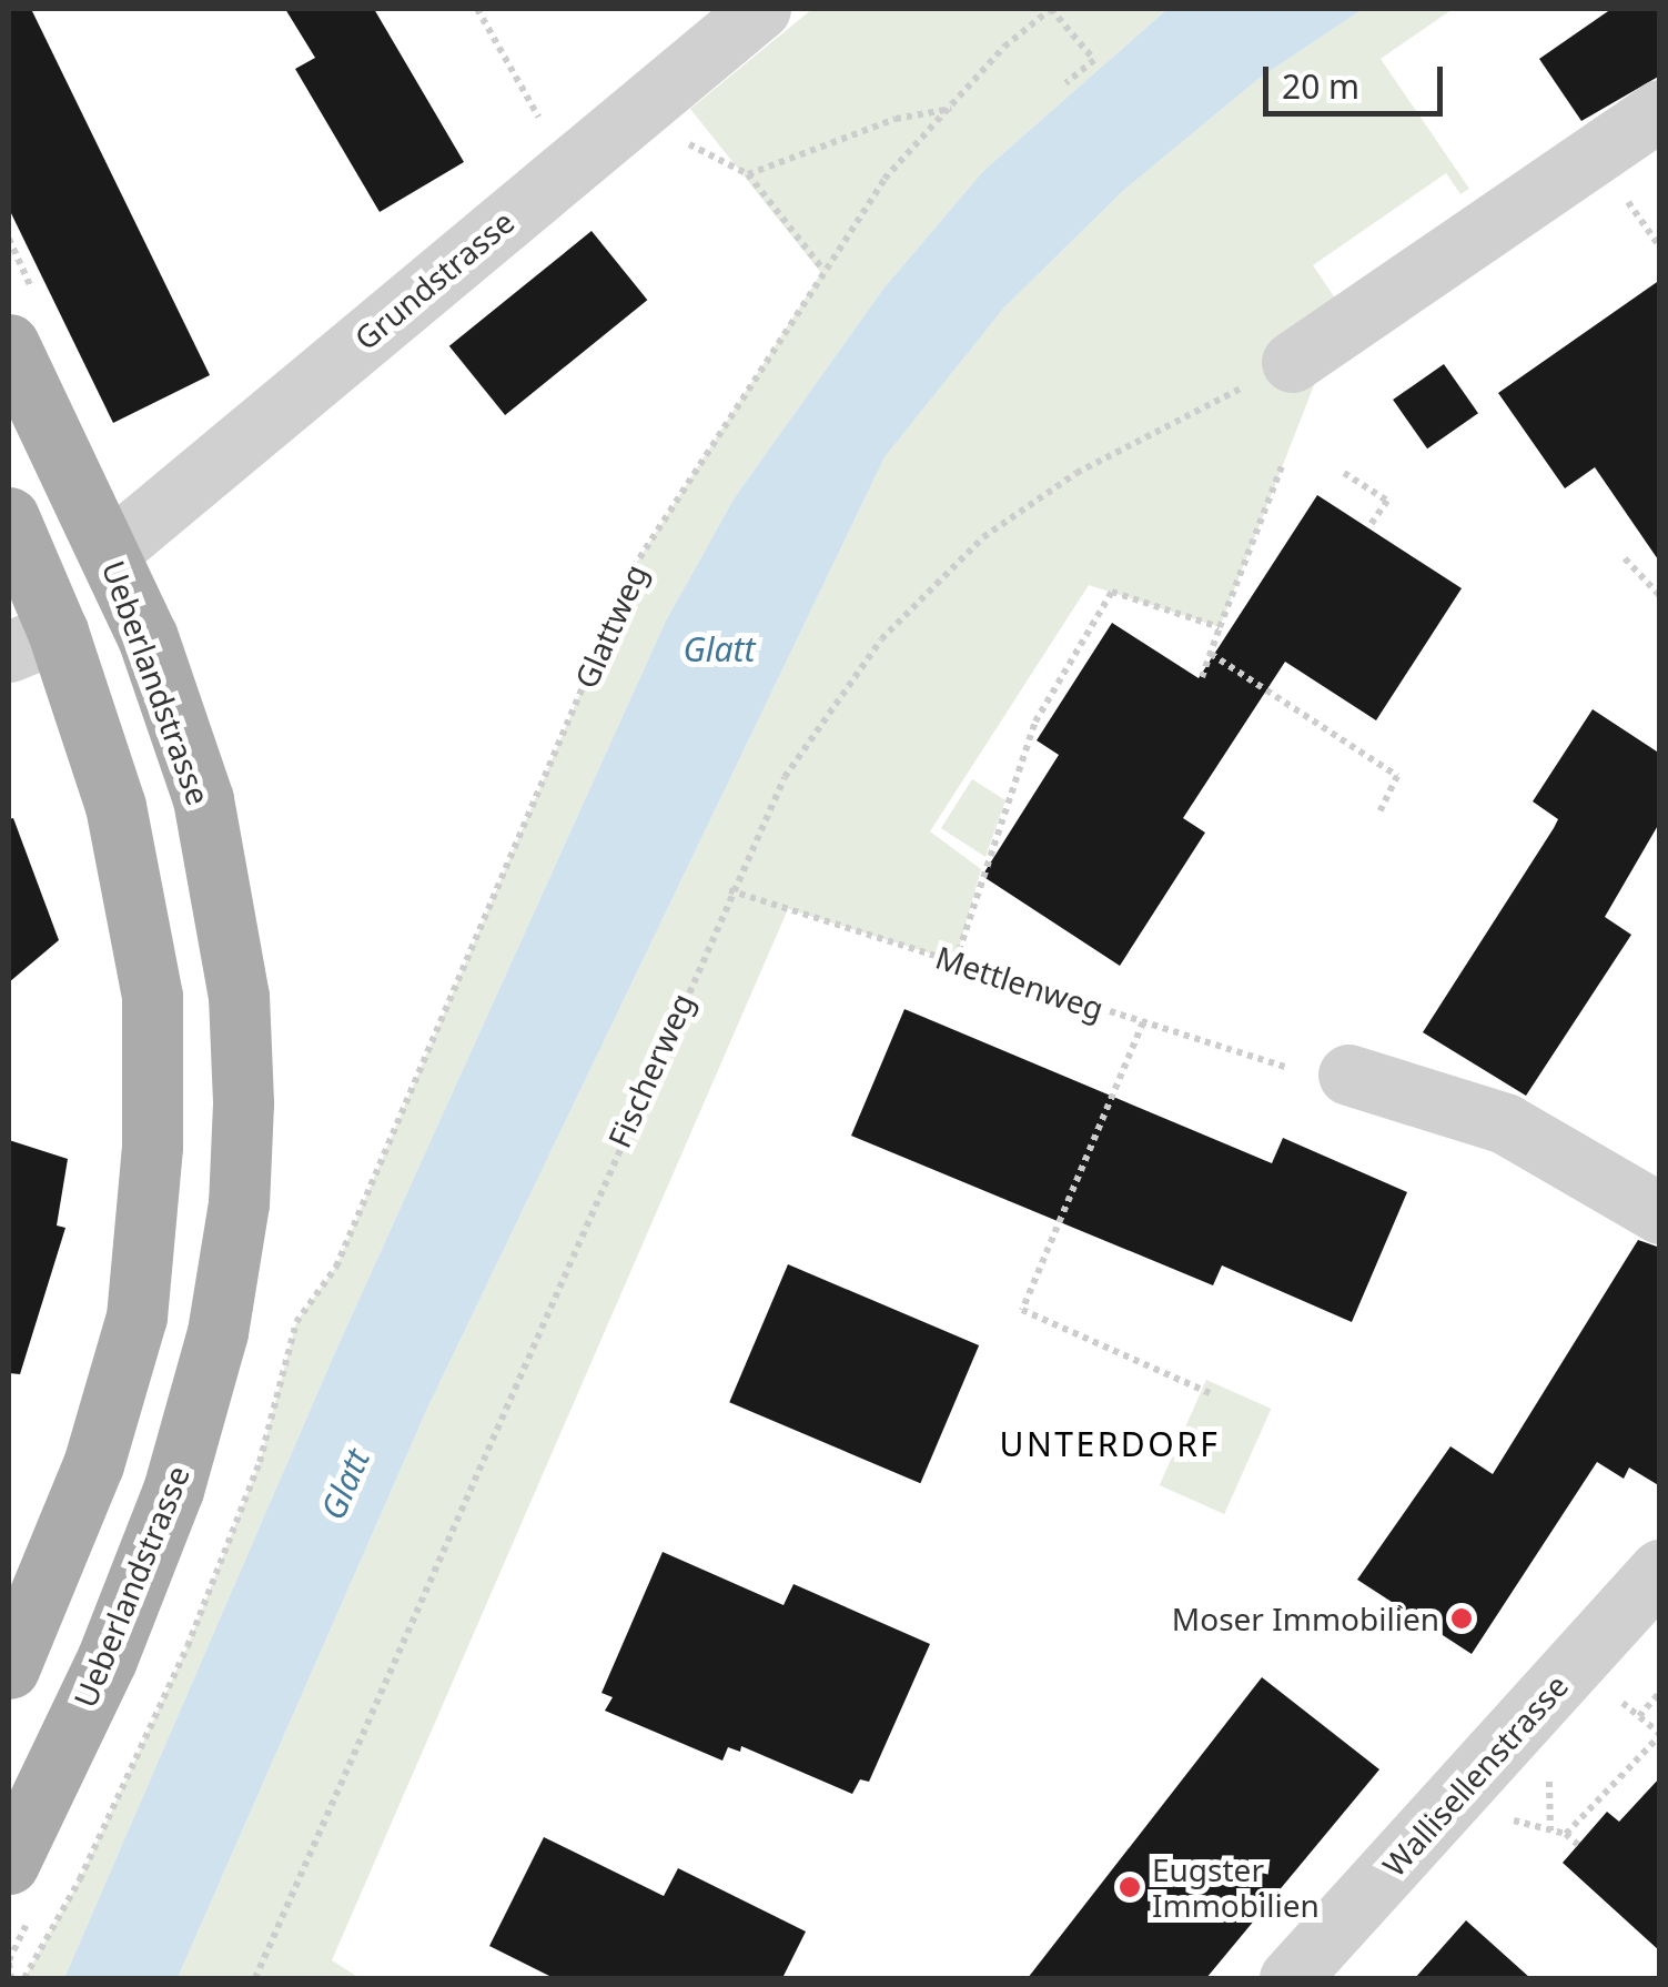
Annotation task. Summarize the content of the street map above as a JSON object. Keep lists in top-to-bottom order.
{
  "streets": {
    "main road": ["Ueberlandstrasse"],
    "street": ["Grundstrasse", "Wallisellenstrasse"],
    "path": ["Glattweg", "Mettlenweg", "Fischerweg"]
  },
  "crossings": [
    ["Grundstrasse", "Ueberlandstrasse"],
    ["Mettlenweg", "Fischerweg"]
  ],
  "districts": ["UNTERDORF"],
  "water": ["Glatt"],
  "places": ["Moser Immobilien", "Eugster Immobilien"],
  "scale_bar": "20 m"
}
